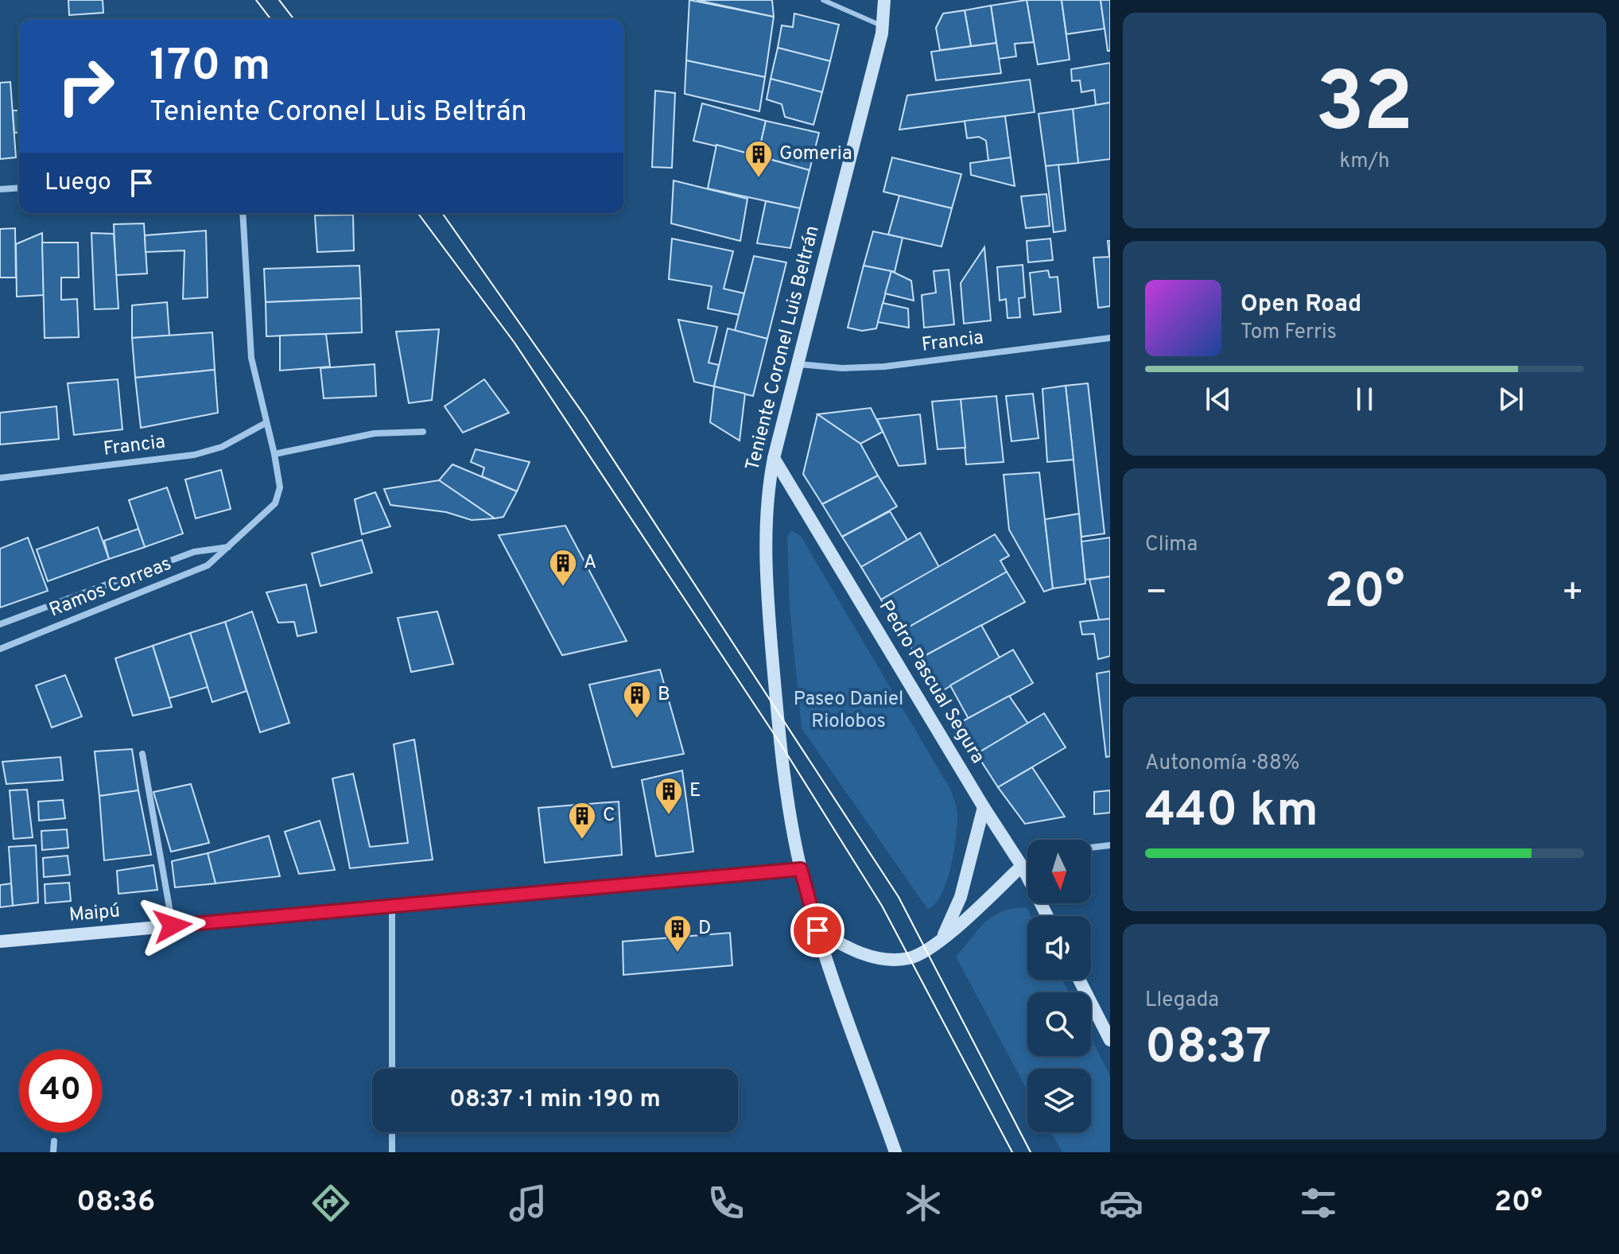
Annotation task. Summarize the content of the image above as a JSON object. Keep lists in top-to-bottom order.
{
  "streets": {
    "main road": ["Teniente Coronel Luis Beltrán", "Pedro Pascual Segura", "Maipú"],
    "street": ["Francia", "Ramos Correas"]
  },
  "crossings": [
    ["Francia", "Teniente Coronel Luis Beltrán"],
    ["Francia", "Ramos Correas"],
    ["Teniente Coronel Luis Beltrán", "Pedro Pascual Segura"],
    ["Teniente Coronel Luis Beltrán", "Maipú"]
  ],
  "parks": ["Paseo Daniel Riolobos"],
  "places": {
    "building": [
      "Gomeria",
      "A",
      "B",
      "E",
      "C",
      "D"
    ]
  },
  "north": "bottom",
  "page": {
    "tile": [
      ["32", "km/h"],
      "Clima",
      ["Autonomía · 88%", "440 km"],
      ["Llegada", "08:37"]
    ],
    "turn": ["170 m", "Teniente Coronel Luis Beltrán"],
    "then": "Luego",
    "song": ["Open Road", "Tom Ferris"],
    "heat": ["−", "20°", "+"],
    "limit": "40",
    "trip": "08:37 · 1 min · 190 m",
    "tabs": ["08:36", "20°"]
  }
}
